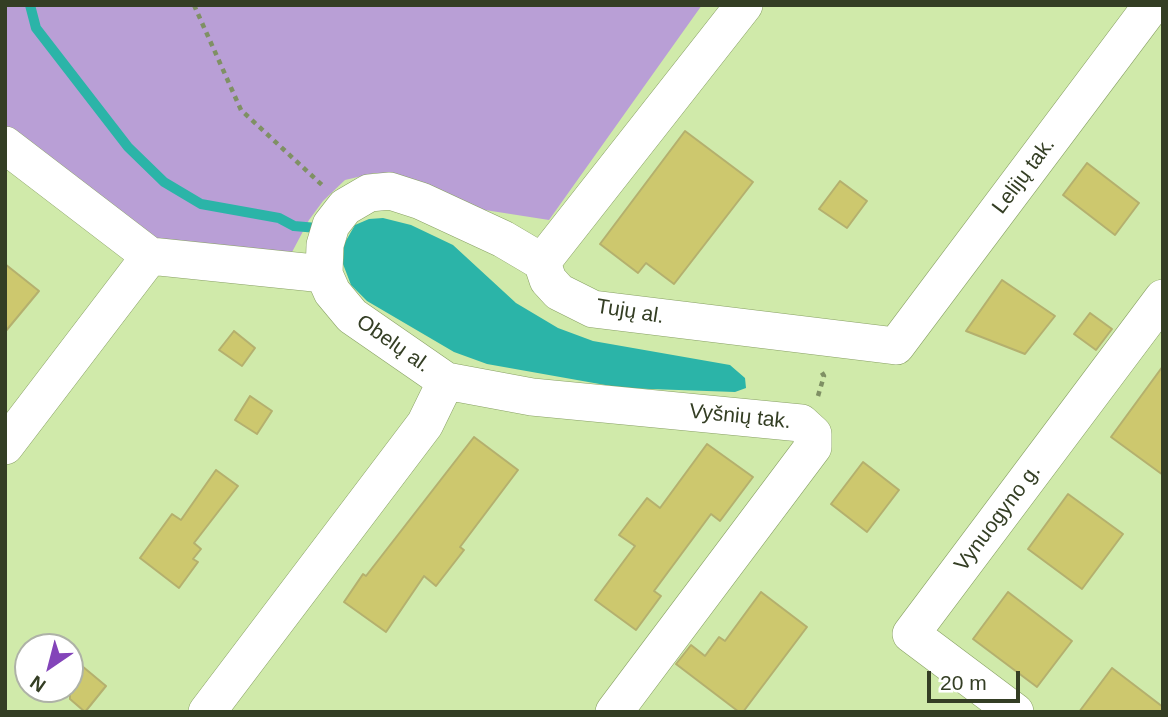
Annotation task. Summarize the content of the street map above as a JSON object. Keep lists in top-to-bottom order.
{
  "streets": {
    "street": [
      "Lelijų tak.",
      "Tujų al.",
      "Obelų al.",
      "Vyšnių tak.",
      "Vynuogyno g."
    ]
  },
  "crossings": [
    ["Lelijų tak.", "Tujų al."],
    ["Obelų al.", "Vyšnių tak."]
  ],
  "scale_bar": "20 m",
  "north": "bottom left"
}
